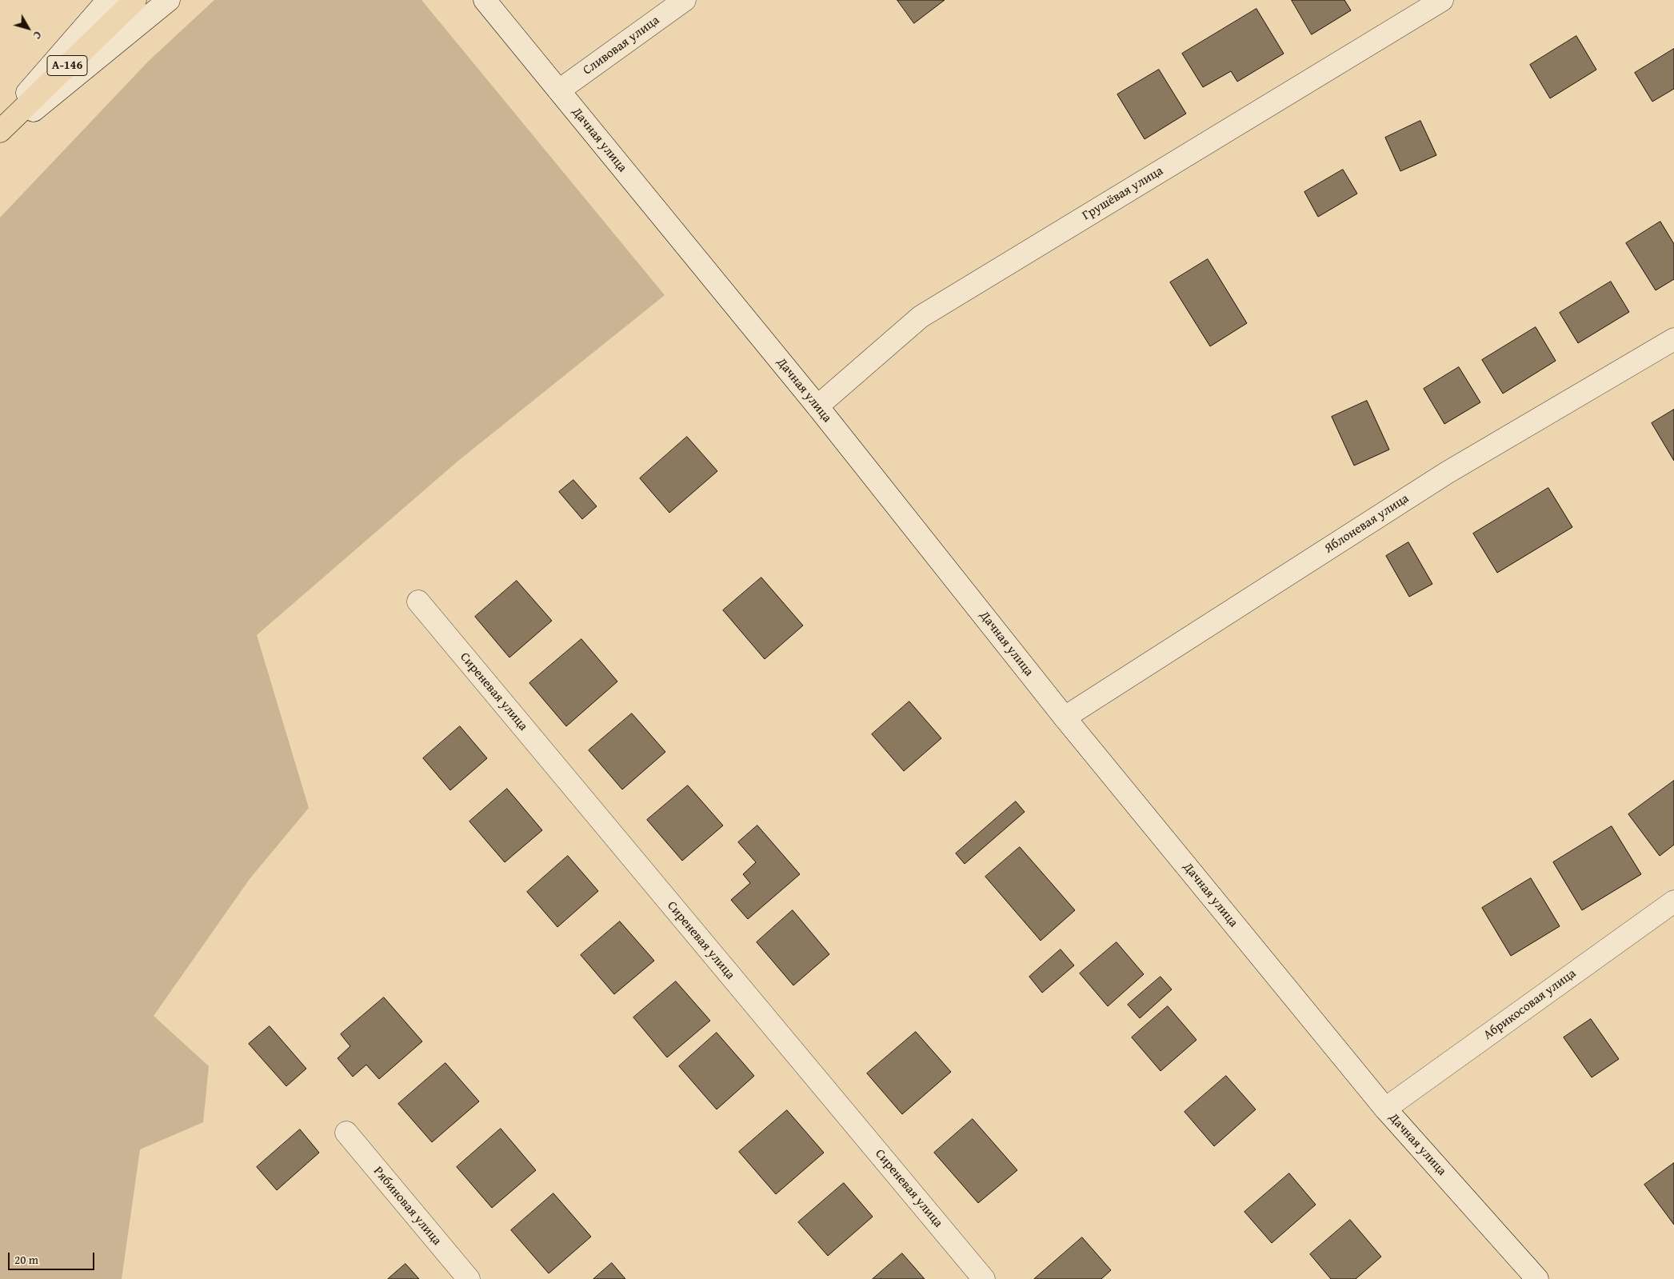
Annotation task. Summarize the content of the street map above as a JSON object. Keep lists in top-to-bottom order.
{
  "streets": {
    "highway": ["А-146"],
    "street": [
      "Сливовая улица",
      "Дачная улица",
      "Грушёвая улица",
      "Яблоневая улица",
      "Сиреневая улица",
      "Абрикосовая улица",
      "Рябиновая улица"
    ]
  },
  "crossings": [
    ["Сливовая улица", "Дачная улица"],
    ["Дачная улица", "Грушёвая улица"],
    ["Дачная улица", "Яблоневая улица"],
    ["Дачная улица", "Абрикосовая улица"]
  ],
  "scale_bar": "20 m",
  "north": "bottom right"
}
